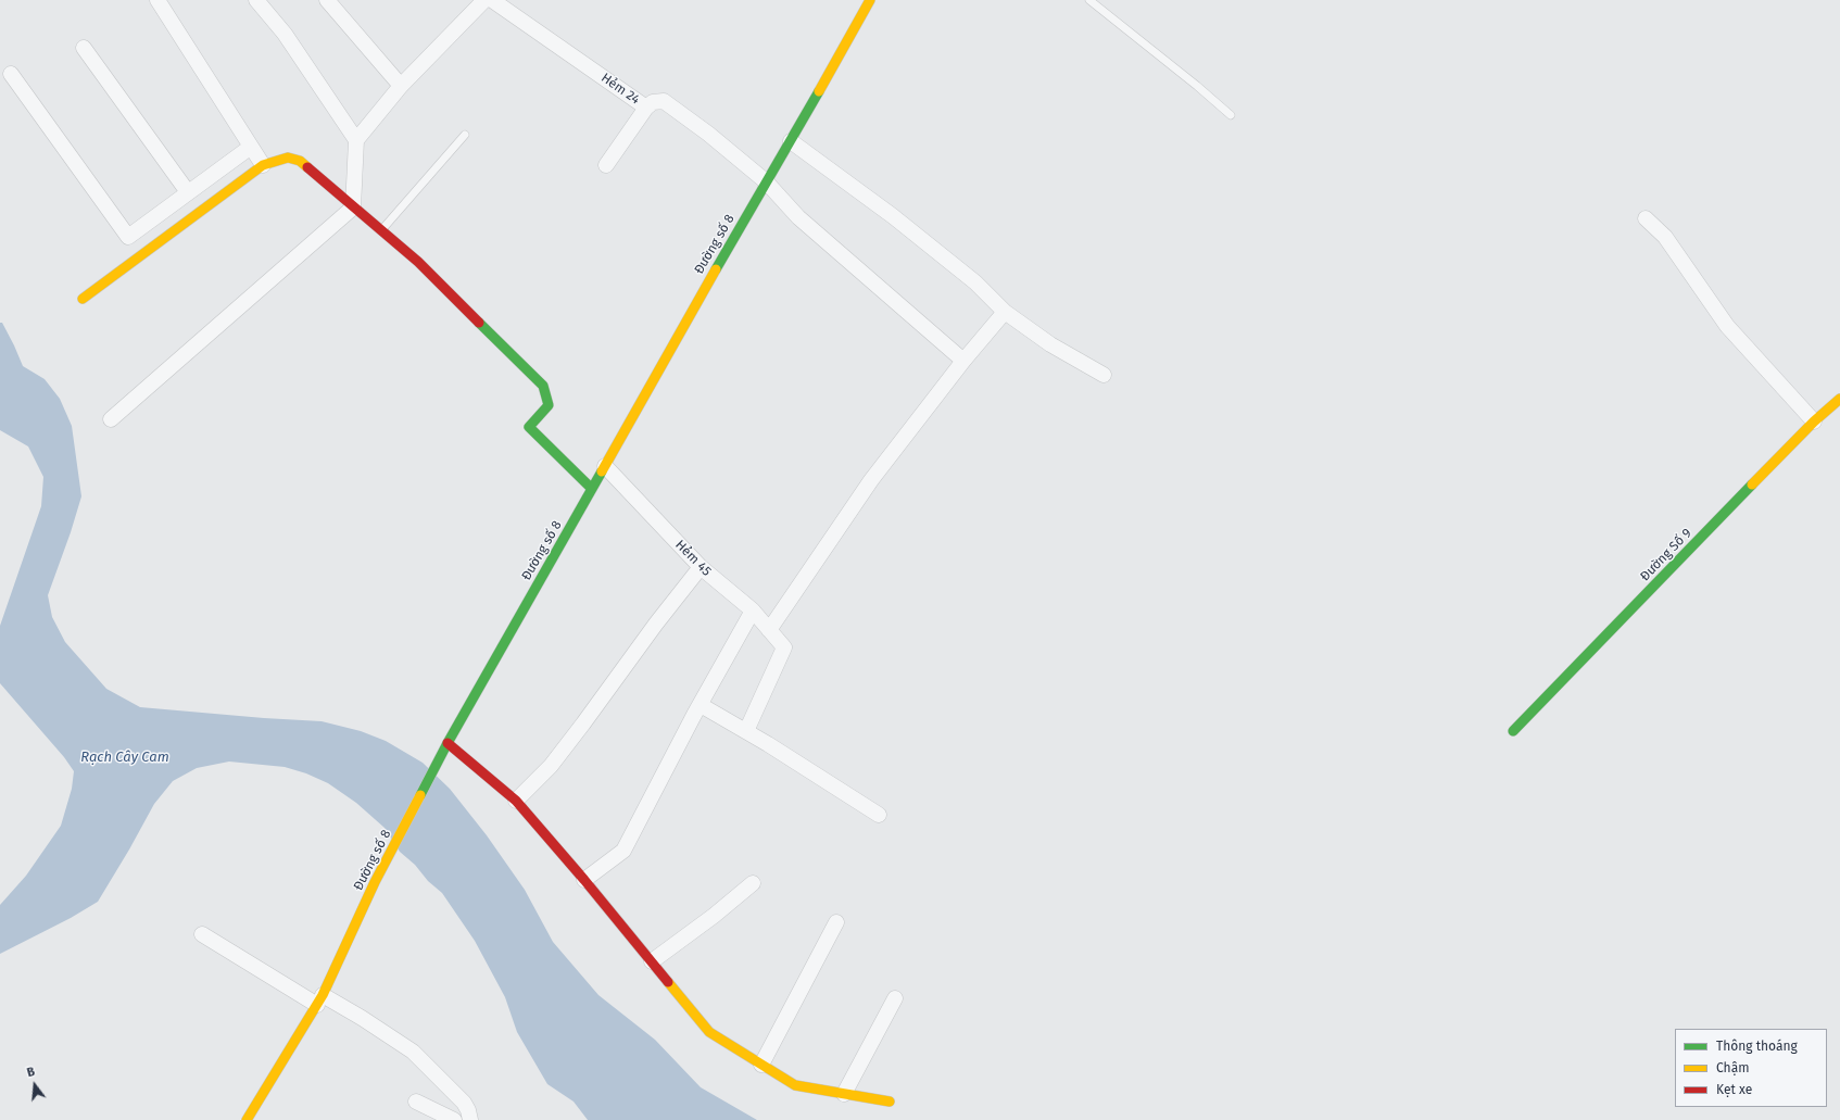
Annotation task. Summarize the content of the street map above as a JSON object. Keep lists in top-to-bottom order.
{
  "streets": {
    "street": [
      "Hẻm 24",
      "Đường số 8",
      "Đường Số 9",
      "Hẻm 45"
    ]
  },
  "crossings": [
    ["Hẻm 24", "Đường số 8"],
    ["Đường số 8", "Hẻm 45"]
  ],
  "water": ["Rạch Cây Cam"],
  "legend": ["Thông thoáng", "Chậm", "Kẹt xe"],
  "north": "top"
}
